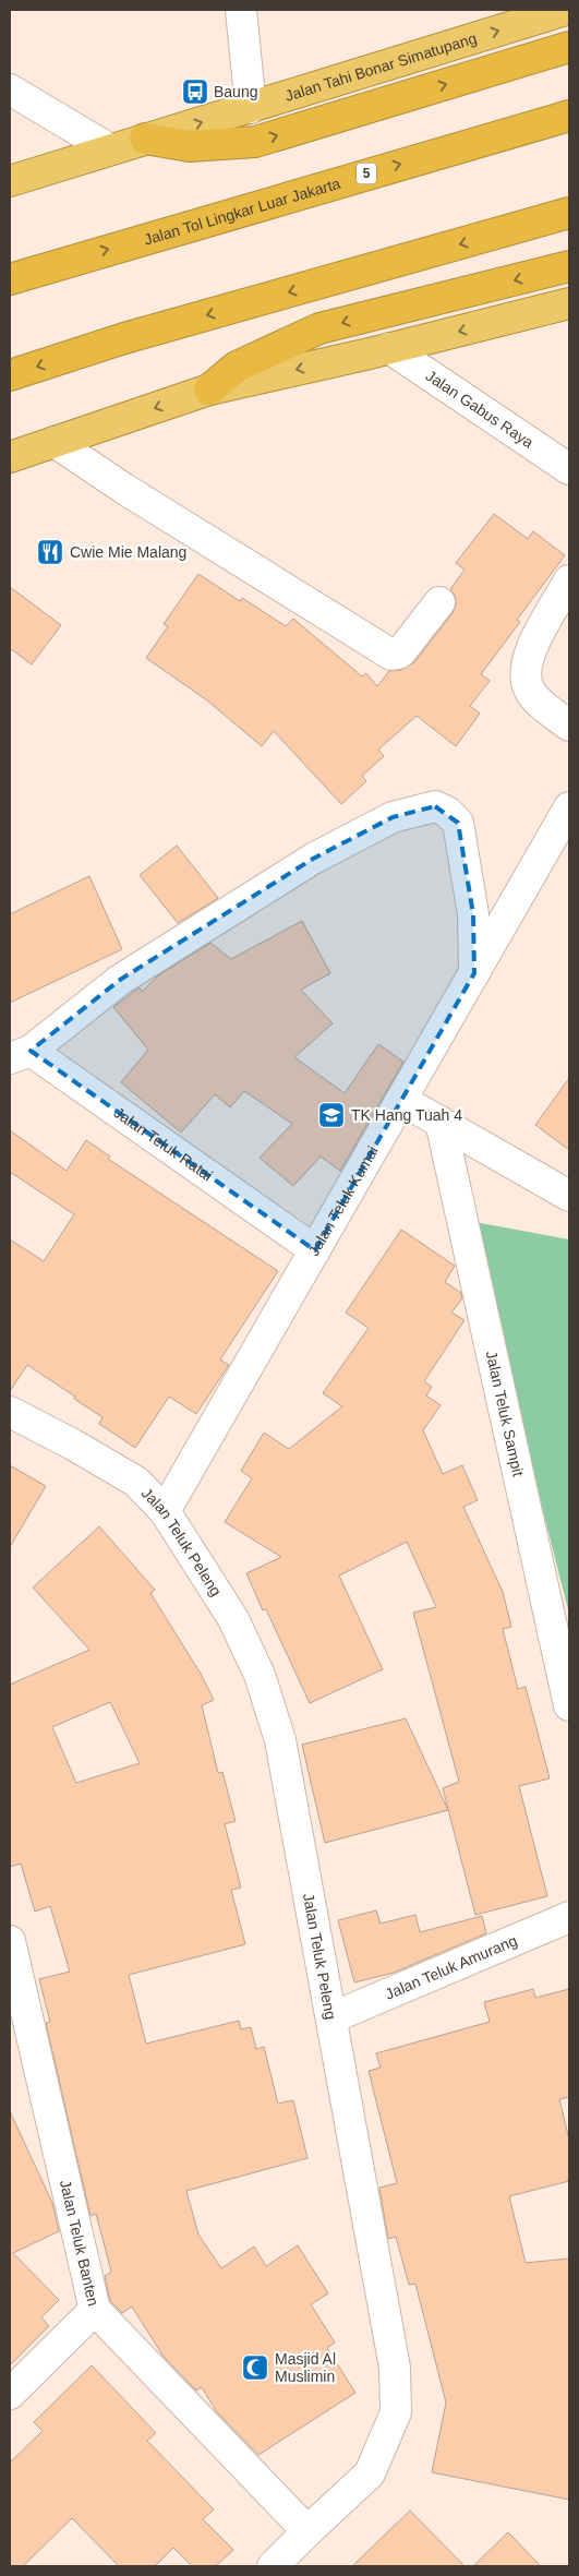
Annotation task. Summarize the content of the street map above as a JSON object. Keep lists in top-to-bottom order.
{
  "streets": {
    "highway": ["Jalan Tahi Bonar Simatupang", "5", "Jalan Tol Lingkar Luar Jakarta"],
    "street": [
      "Jalan Gabus Raya",
      "Jalan Teluk Ratai",
      "Jalan Teluk Kumai",
      "Jalan Teluk Sampit",
      "Jalan Teluk Peleng",
      "Jalan Teluk Amurang",
      "Jalan Teluk Banten"
    ]
  },
  "crossings": [
    ["Jalan Teluk Ratai", "Jalan Teluk Kumai"],
    ["Jalan Teluk Kumai", "Jalan Teluk Peleng"],
    ["Jalan Teluk Peleng", "Jalan Teluk Amurang"],
    ["Jalan Teluk Peleng", "Jalan Teluk Banten"]
  ],
  "places": {
    "bus stop": ["Baung"],
    "restaurant": ["Cwie Mie Malang"],
    "school or university": ["TK Hang Tuah 4"],
    "mosque": ["Masjid Al Muslimin"]
  }
}
